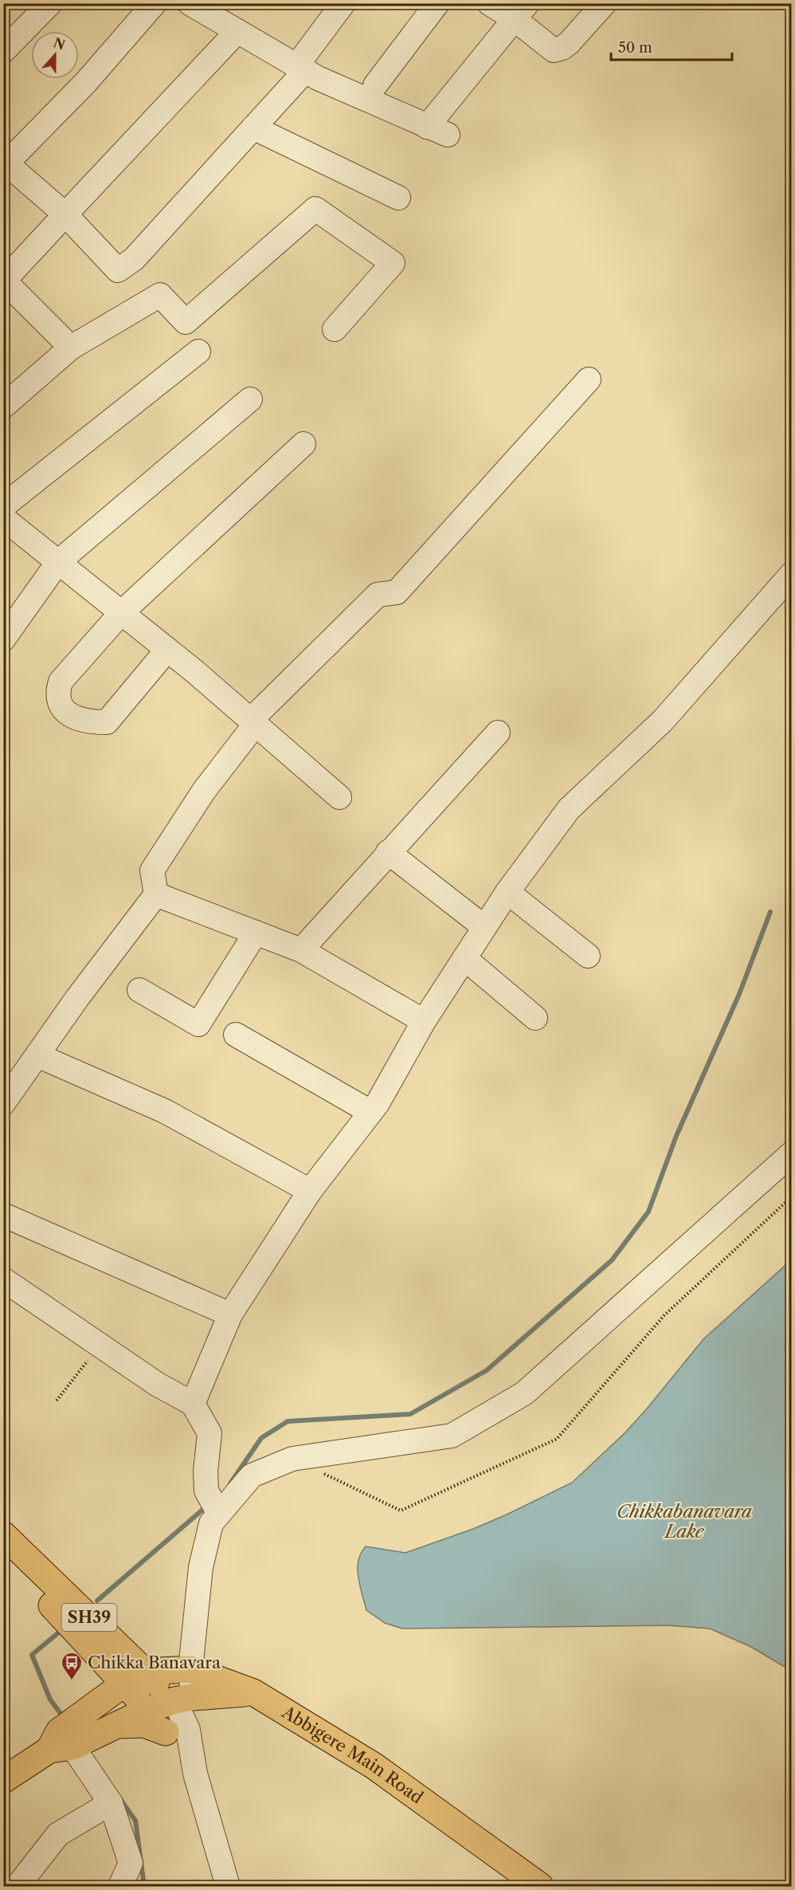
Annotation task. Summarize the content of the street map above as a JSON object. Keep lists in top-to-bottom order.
{
  "streets": {
    "main road": ["SH39", "Abbigere Main Road"]
  },
  "crossings": [
    ["SH39", "Abbigere Main Road"]
  ],
  "water": ["Chikkabanavara Lake"],
  "places": {
    "bus stop": ["Chikka Banavara"]
  },
  "scale_bar": "50 m",
  "north": "top"
}
